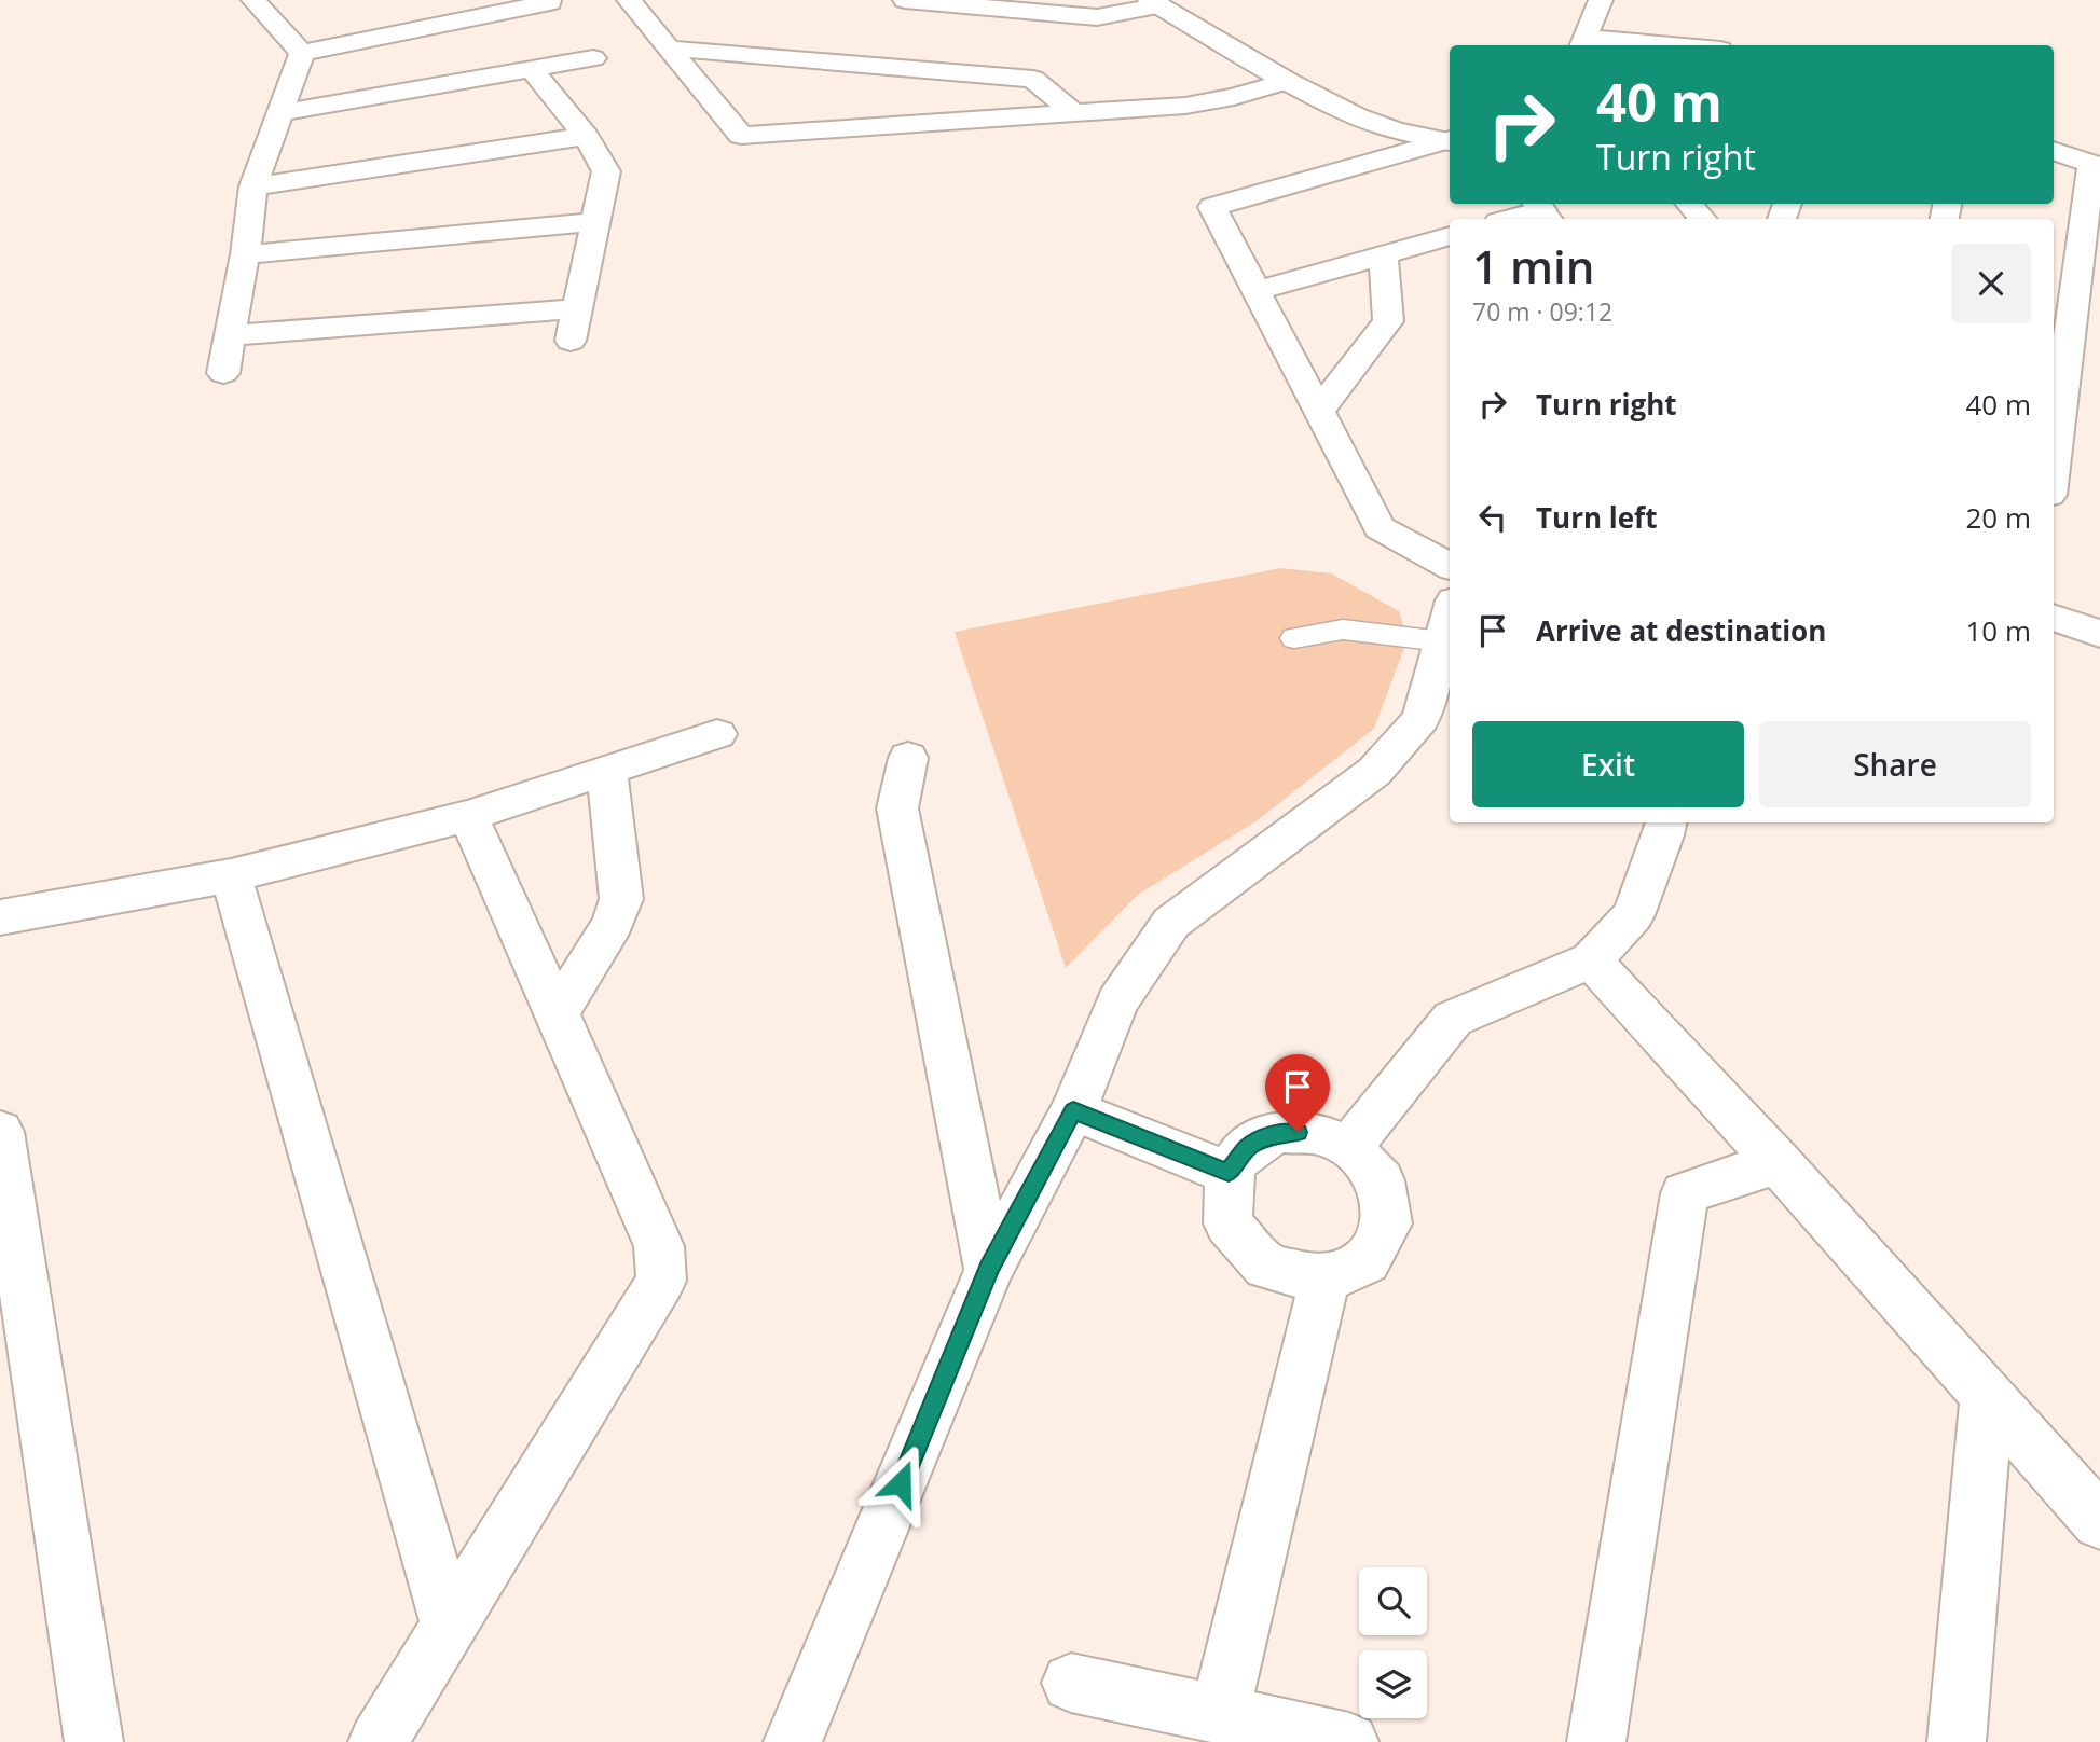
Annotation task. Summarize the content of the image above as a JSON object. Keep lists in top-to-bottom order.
{
  "page": {
    "turn": ["40 m", "Turn right"],
    "heading": ["1 min", "70 m · 09:12"],
    "list": [
      {
        "name": "Turn right",
        "value": "40 m"
      },
      {
        "name": "Turn left",
        "value": "20 m"
      },
      {
        "name": "Arrive at destination",
        "value": "10 m"
      }
    ],
    "buttons": ["Exit", "Share"]
  }
}
